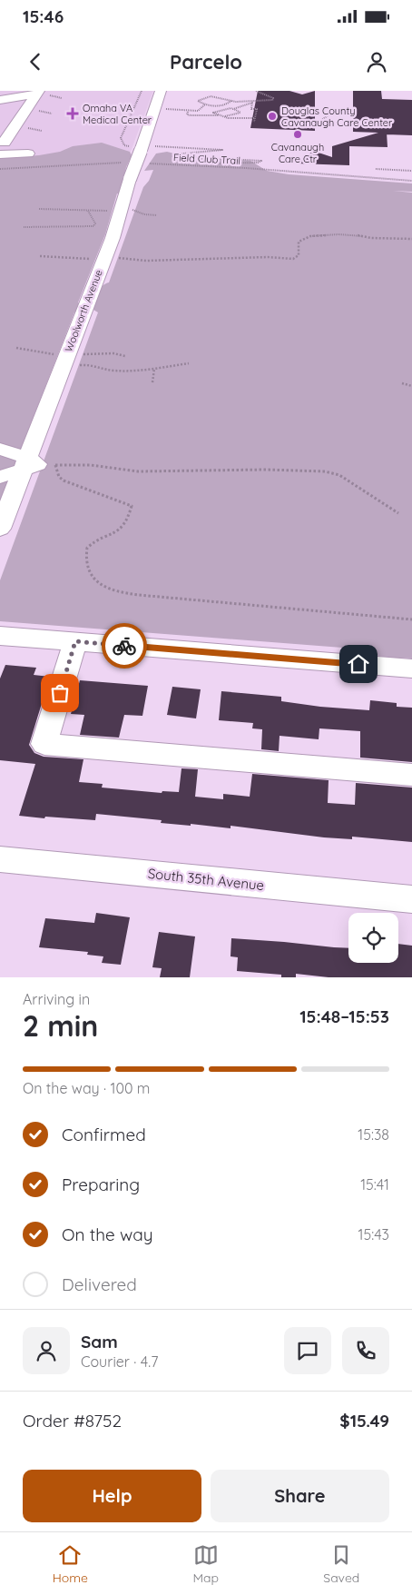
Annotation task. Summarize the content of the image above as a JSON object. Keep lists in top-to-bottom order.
{
  "streets": {
    "street": ["Woolworth Avenue", "South 35th Avenue"],
    "path": ["Field Club Trail"]
  },
  "crossings": [
    ["Field Club Trail", "Woolworth Avenue"]
  ],
  "places": {
    "health": ["Omaha VA Medical Center"],
    "other": ["Douglas County Cavanaugh Care Center", "Cavanaugh Care Ctr"]
  },
  "page": {
    "status": "15:46",
    "header": "Parcelo",
    "heading": ["2 min", "Arriving in", "15:48–15:53"],
    "panel": [
      "Sam",
      "Courier · 4.7",
      "Order #8752",
      "$15.49"
    ],
    "bar": "On the way · 100 m",
    "list": [
      ["Confirmed", "15:38"],
      ["Preparing", "15:41"],
      ["On the way", "15:43"],
      "Delivered"
    ],
    "buttons": ["Help", "Share"],
    "tabs": ["Home", "Map", "Saved"]
  }
}
